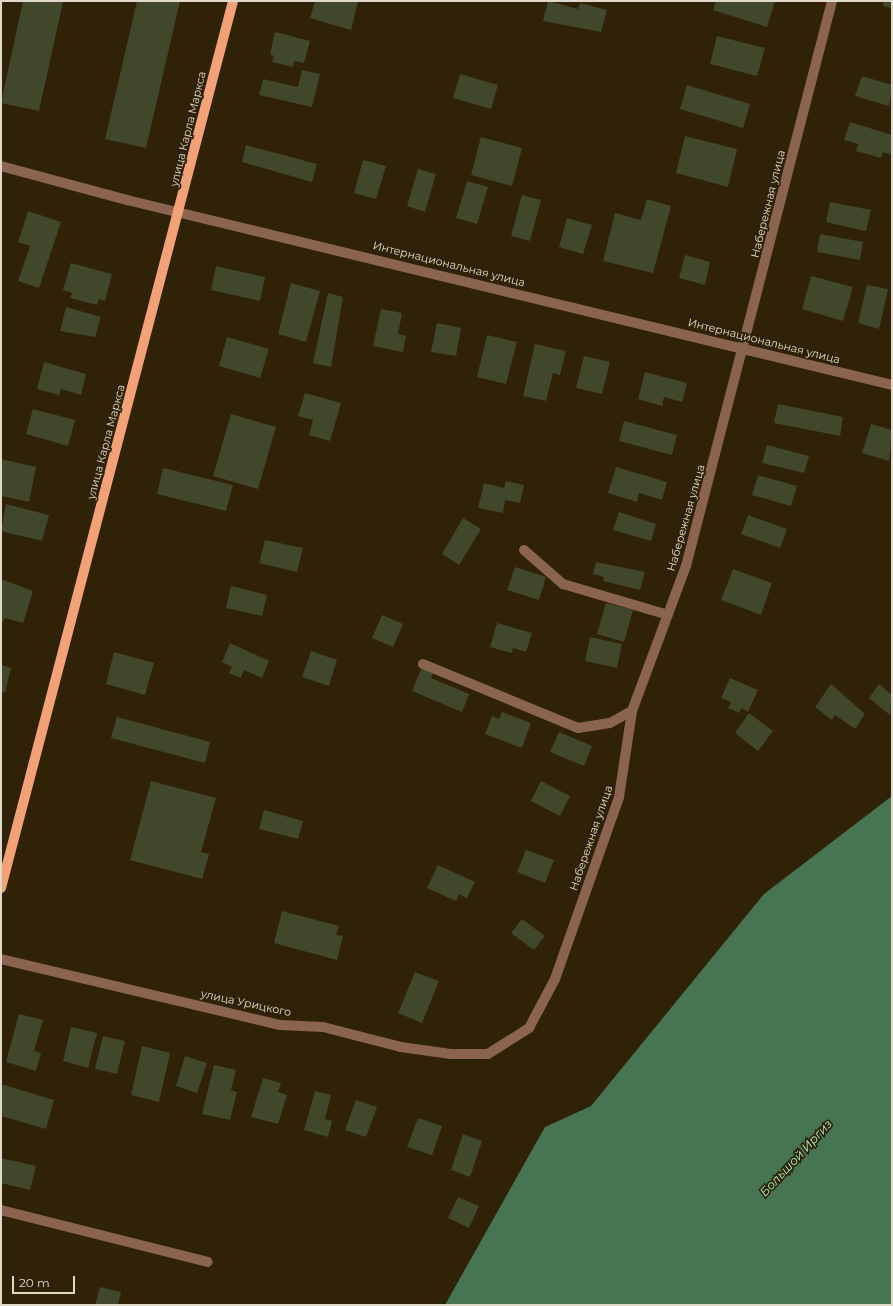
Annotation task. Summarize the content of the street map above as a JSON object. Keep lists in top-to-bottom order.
{
  "streets": {
    "main road": ["улица Карла Маркса"],
    "street": ["Набережная улица", "Интернациональная улица", "улица Урицкого"]
  },
  "crossings": [
    ["улица Карла Маркса", "Интернациональная улица"],
    ["Набережная улица", "Интернациональная улица"],
    ["Набережная улица", "улица Урицкого"]
  ],
  "water": ["Большой Иргиз"],
  "scale_bar": "20 m"
}
